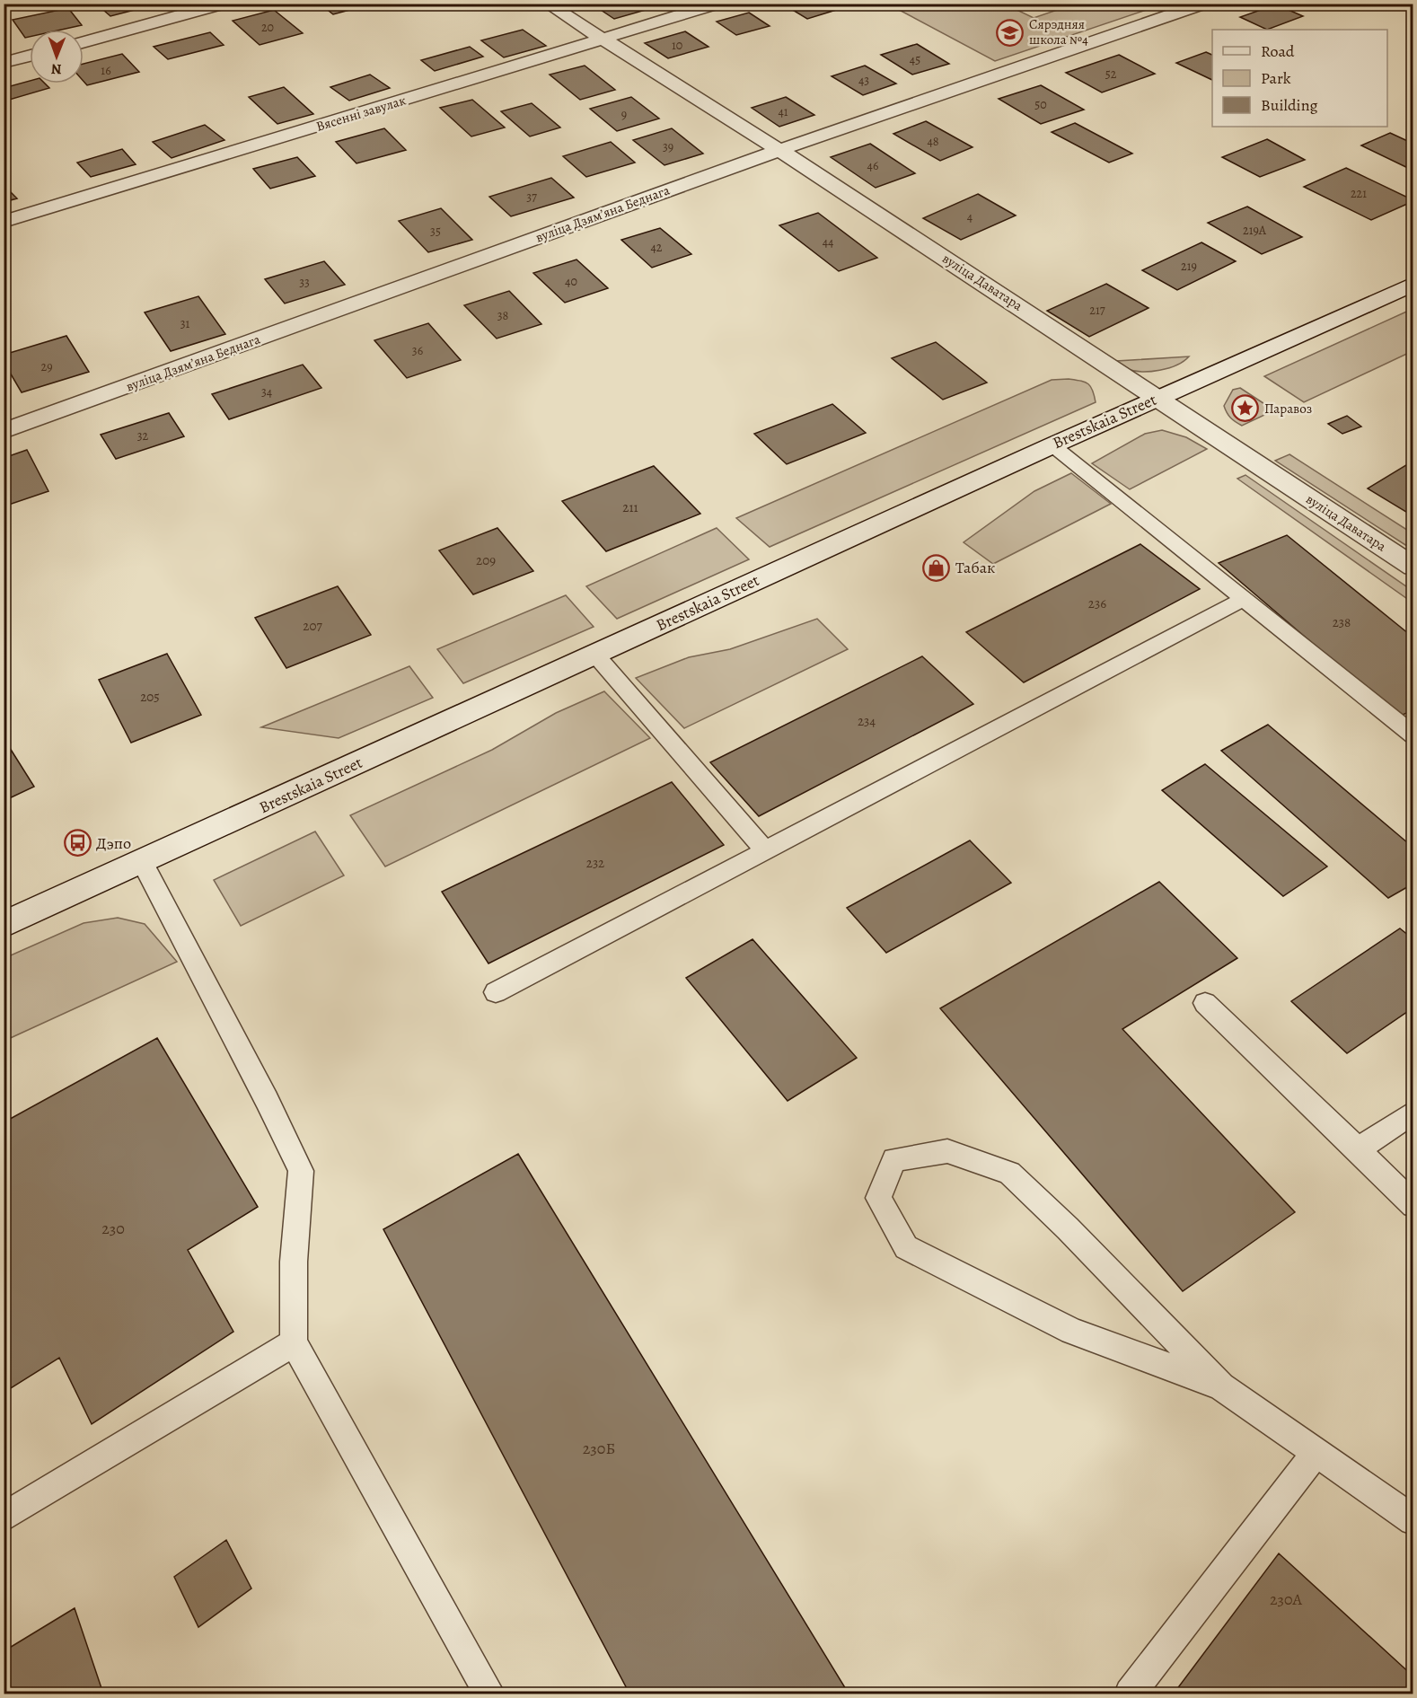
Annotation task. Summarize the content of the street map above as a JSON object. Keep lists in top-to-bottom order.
{
  "streets": {
    "street": [
      "Вясенні завулак",
      "вуліца Дзямʼяна Беднага",
      "вуліца Даватара",
      "Brestskaia Street"
    ]
  },
  "crossings": [
    ["Вясенні завулак", "вуліца Даватара"],
    ["вуліца Дзямʼяна Беднага", "вуліца Даватара"],
    ["вуліца Даватара", "Brestskaia Street"]
  ],
  "places": {
    "school or university": ["Сярэдняя школа №4"],
    "place": ["Паравоз"],
    "shop": ["Табак"],
    "bus stop": ["Дэпо"]
  },
  "house_numbers": [
    "20",
    "10",
    "45",
    "16",
    "52",
    "43",
    "50",
    "41",
    "9",
    "48",
    "39",
    "46",
    "221",
    "37",
    "4",
    "219А",
    "35",
    "44",
    "42",
    "219",
    "40",
    "33",
    "217",
    "38",
    "31",
    "36",
    "29",
    "34",
    "32",
    "211",
    "209",
    "236",
    "238",
    "207",
    "205",
    "234",
    "232",
    "230",
    "230Б",
    "230А"
  ],
  "legend": ["Road", "Park", "Building"],
  "north": "bottom"
}
